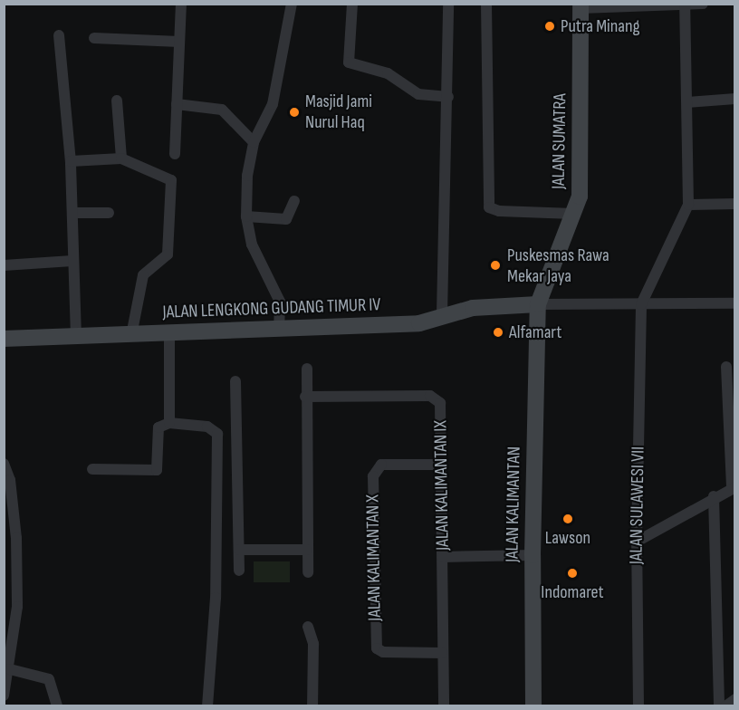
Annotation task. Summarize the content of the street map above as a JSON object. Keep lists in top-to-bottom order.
{
  "streets": {
    "street": [
      "JALAN SUMATRA",
      "JALAN LENGKONG GUDANG TIMUR IV",
      "JALAN KALIMANTAN IX",
      "JALAN KALIMANTAN",
      "JALAN SULAWESI VII",
      "JALAN KALIMANTAN X"
    ]
  },
  "crossings": [
    ["JALAN SUMATRA", "JALAN LENGKONG GUDANG TIMUR IV"],
    ["JALAN SUMATRA", "JALAN KALIMANTAN"],
    ["JALAN LENGKONG GUDANG TIMUR IV", "JALAN KALIMANTAN"],
    ["JALAN KALIMANTAN IX", "JALAN KALIMANTAN X"]
  ],
  "places": [
    "Putra Minang",
    "Masjid Jami Nurul Haq",
    "Puskesmas Rawa Mekar Jaya",
    "Alfamart",
    "Lawson",
    "Indomaret"
  ]
}
